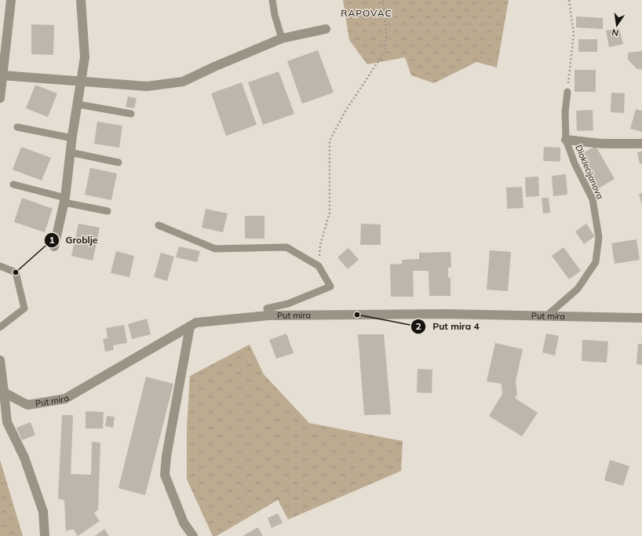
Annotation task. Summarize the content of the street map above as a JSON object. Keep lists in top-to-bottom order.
{
  "streets": {
    "street": ["Put mira"],
    "lane": ["Dioklecijanova"]
  },
  "crossings": [
    ["Dioklecijanova", "Put mira"]
  ],
  "districts": ["RAPOVAC"],
  "places": ["Groblje", "Put mira 4"],
  "north": "bottom"
}
